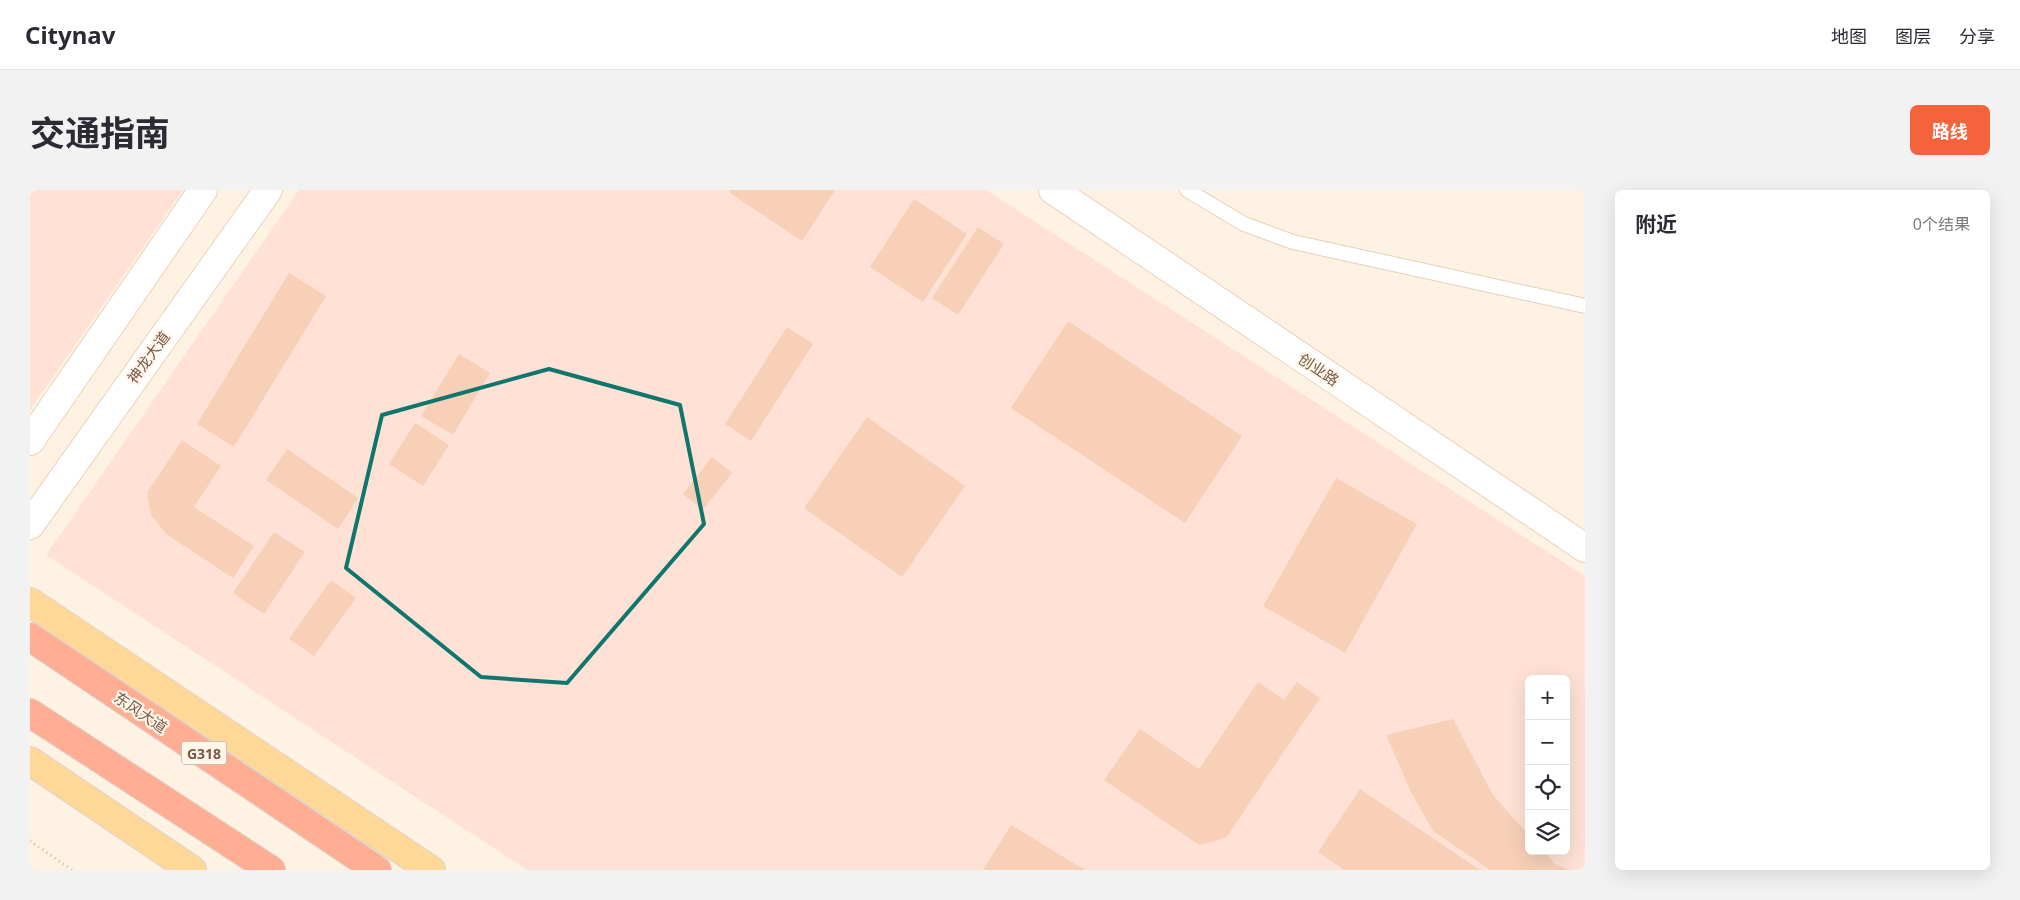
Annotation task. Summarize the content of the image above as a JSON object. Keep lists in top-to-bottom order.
{
  "streets": {
    "highway": ["东风大道", "G318"],
    "main road": ["神龙大道", "创业路"]
  },
  "page": {
    "header": "Citynav",
    "nav": ["地图", "图层", "分享"],
    "title": "交通指南",
    "buttons": "路线",
    "heading": ["附近", "0个结果"],
    "map_buttons": ["+", "−"]
  }
}
